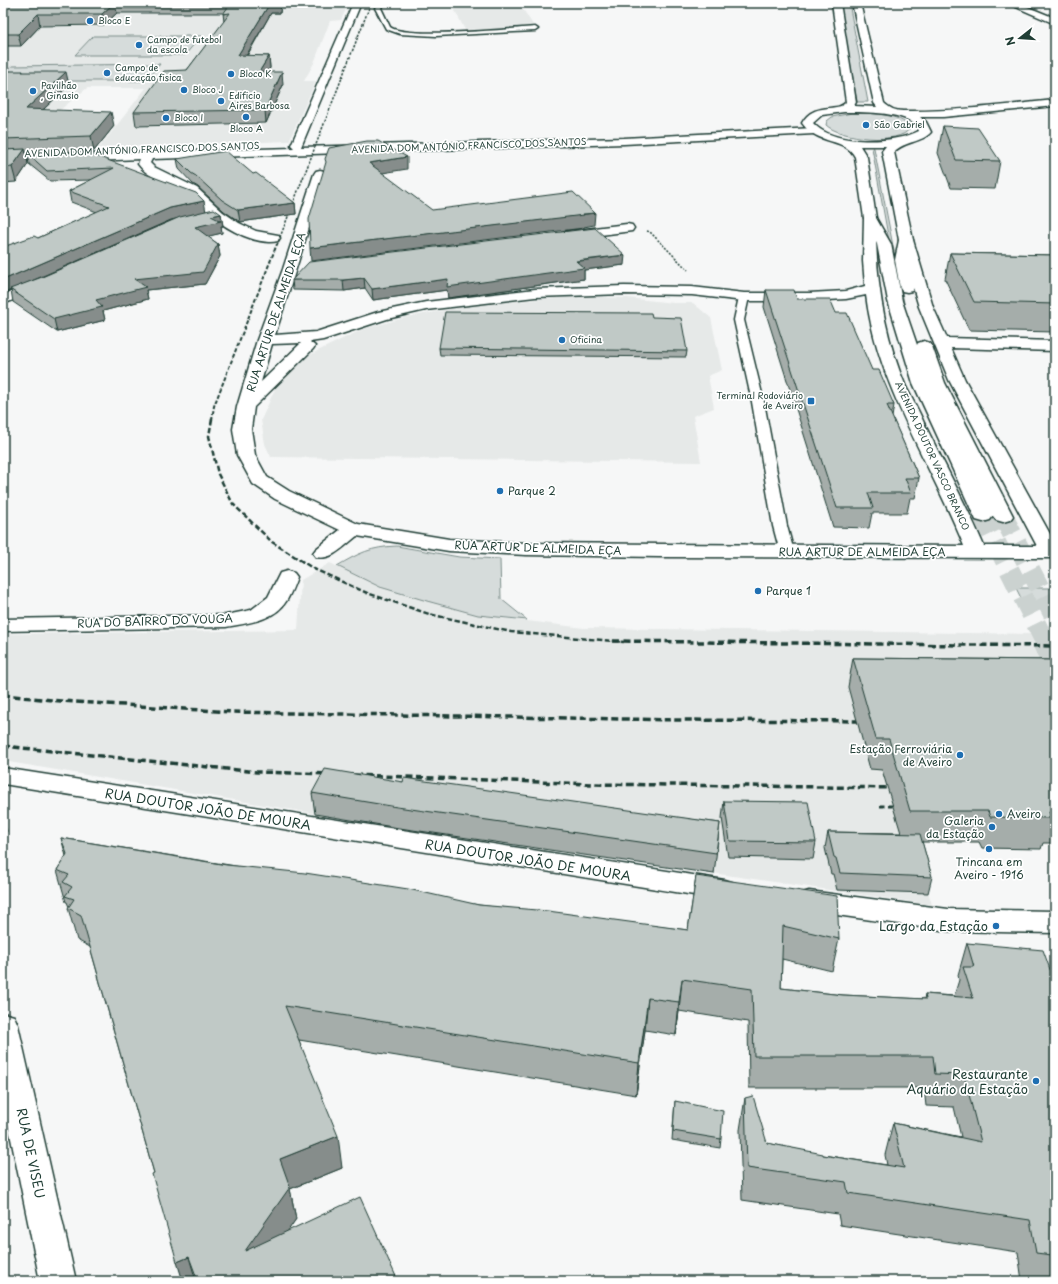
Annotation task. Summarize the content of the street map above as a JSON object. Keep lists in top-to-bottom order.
{
  "streets": {
    "street": [
      "AVENIDA DOM ANTÓNIO FRANCISCO DOS SANTOS",
      "RUA ARTUR DE ALMEIDA EÇA",
      "AVENIDA DOUTOR VASCO BRANCO",
      "RUA DO BAIRRO DO VOUGA",
      "RUA DOUTOR JOÃO DE MOURA",
      "RUA DE VISEU"
    ]
  },
  "crossings": [
    ["RUA ARTUR DE ALMEIDA EÇA", "AVENIDA DOUTOR VASCO BRANCO"]
  ],
  "places": {
    "other": [
      "Bloco E",
      "Campo de futebol da escola",
      "Campo de educação fisica",
      "Bloco K",
      "Bloco J",
      "Pavilhão , Ginasio",
      "Edificio Aires Barbosa",
      "Bloco A",
      "Bloco I",
      "São Gabriel",
      "Oficina",
      "Parque 2",
      "Parque 1",
      "Estação Ferroviária de Aveiro",
      "Aveiro",
      "Galeria da Estação",
      "Trincana em Aveiro - 1916",
      "Largo da Estação",
      "Restaurante Aquário da Estação"
    ],
    "transit": ["Terminal Rodoviário de Aveiro"]
  },
  "north": "left"
}
